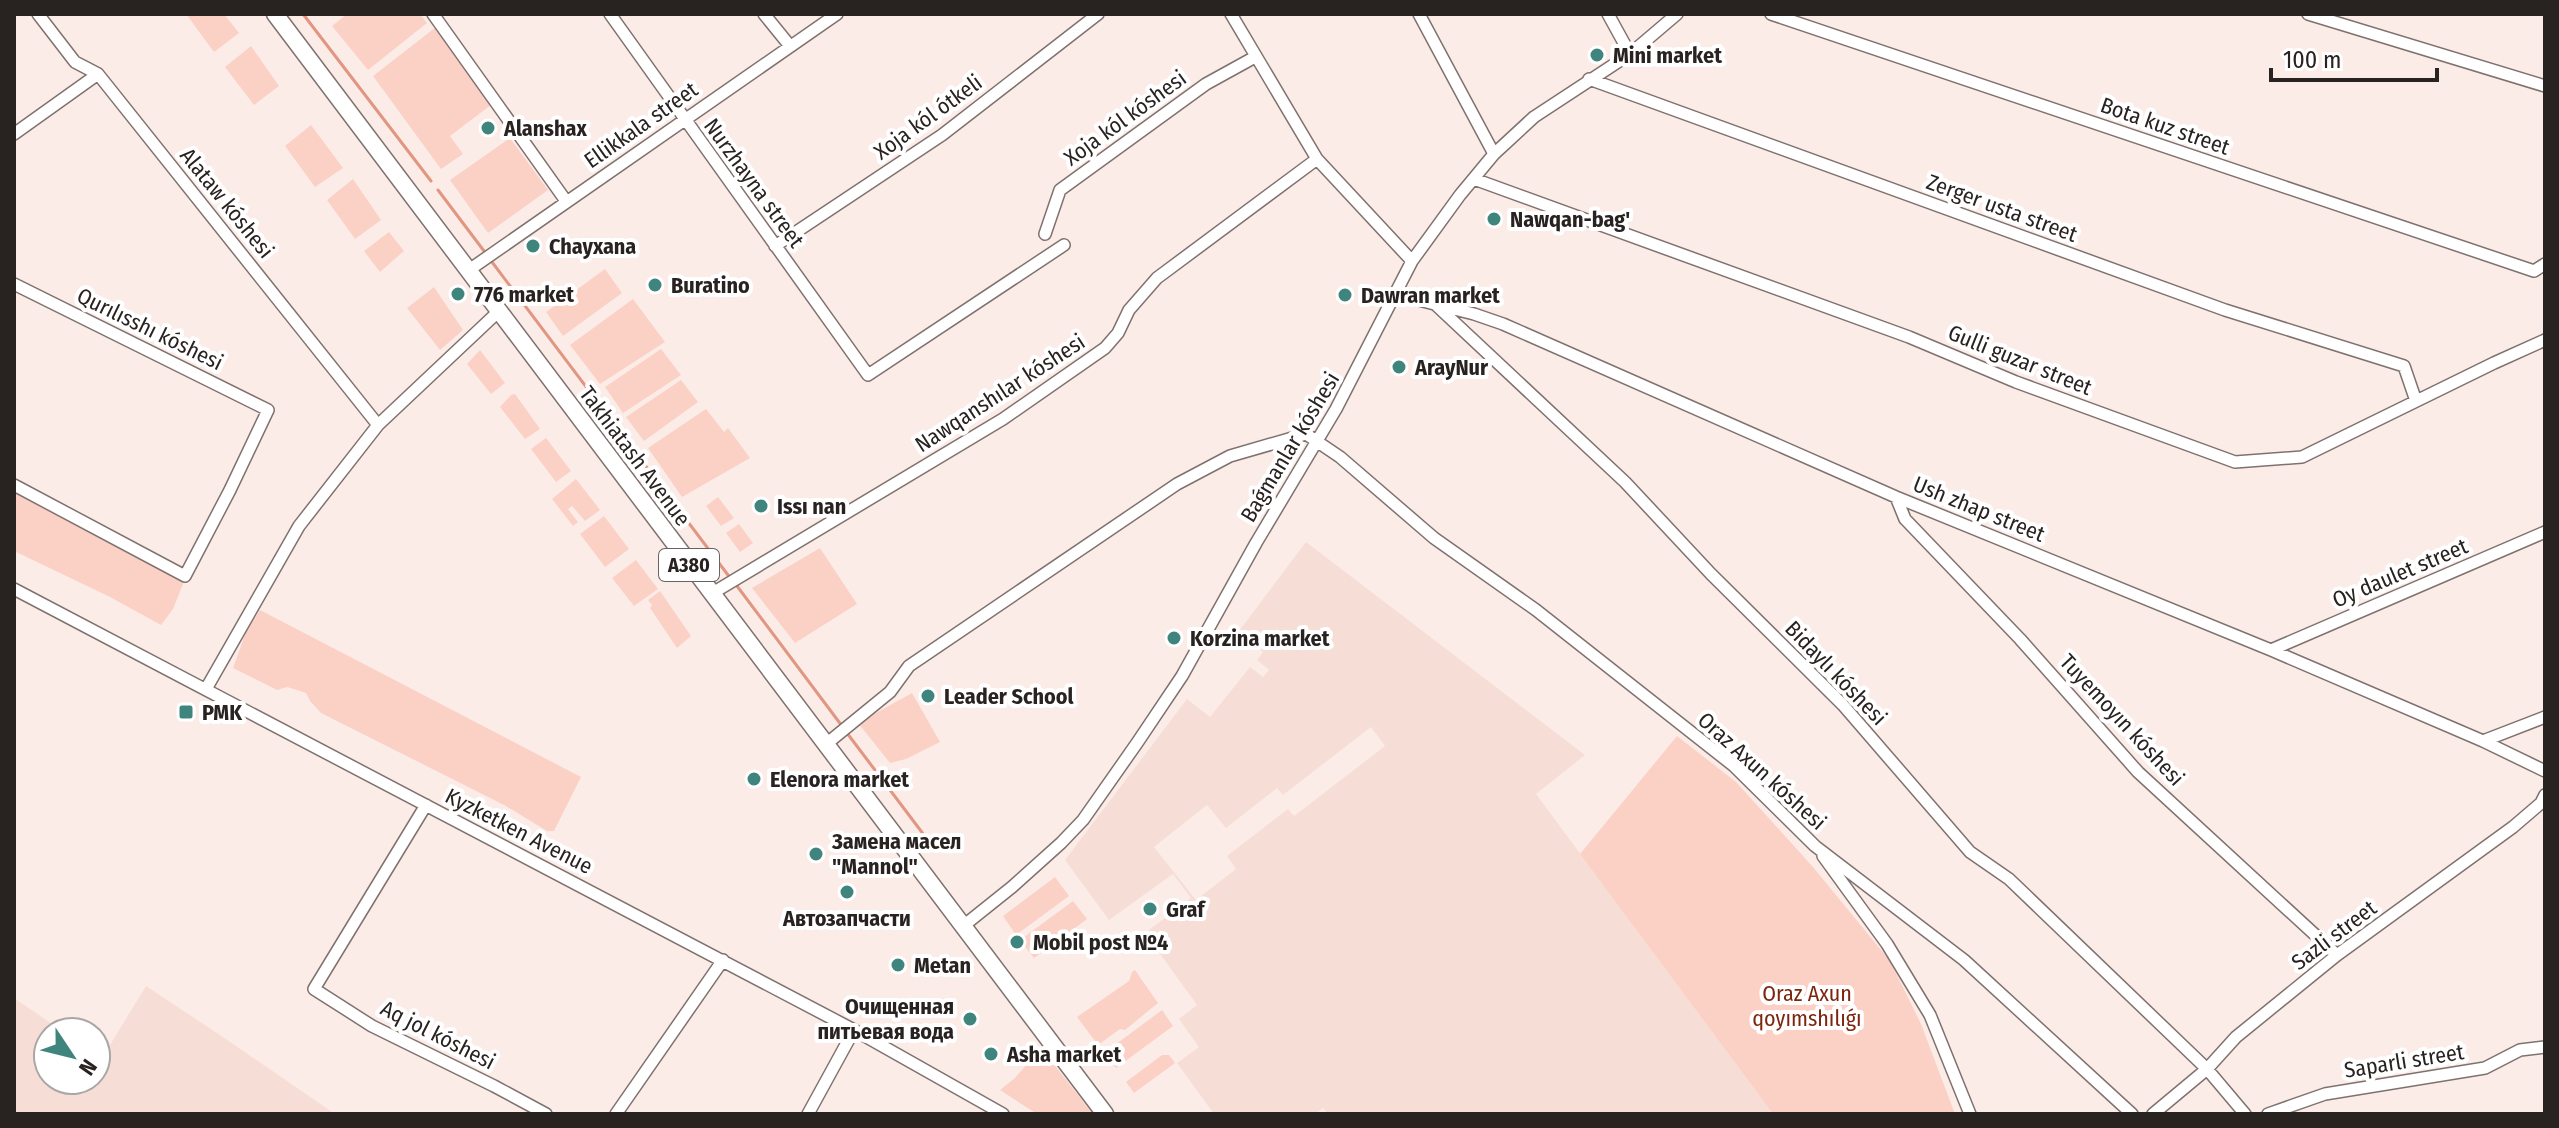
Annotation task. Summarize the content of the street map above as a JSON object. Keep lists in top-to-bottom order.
{
  "streets": {
    "highway": ["Takhiatash Avenue", "A380"],
    "street": [
      "Xoja kól ótkeli",
      "Xoja kól kóshesi",
      "Ellikkala street",
      "Bota kuz street",
      "Nurzhayna street",
      "Alataw kóshesi",
      "Zerger usta street",
      "Qurılısshı kóshesi",
      "Gulli guzar street",
      "Nawqanshılar kóshesi",
      "Baǵmanlar kóshesi",
      "Ush zhap street",
      "Oy daulet street",
      "Bidaylı kóshesi",
      "Tuyemoyın kóshesi",
      "Oraz Axun kóshesi",
      "Kyzketken Avenue",
      "Sazli street",
      "Aq jol kóshesi",
      "Saparli street"
    ]
  },
  "crossings": [
    ["Xoja kól ótkeli", "Nurzhayna street"],
    ["Ellikkala street", "Nurzhayna street"],
    ["Ellikkala street", "Takhiatash Avenue"],
    ["Zerger usta street", "Gulli guzar street"],
    ["Zerger usta street", "Baǵmanlar kóshesi"],
    ["Gulli guzar street", "Baǵmanlar kóshesi"],
    ["Nawqanshılar kóshesi", "Takhiatash Avenue"],
    ["Baǵmanlar kóshesi", "Takhiatash Avenue"],
    ["Baǵmanlar kóshesi", "Ush zhap street"],
    ["Baǵmanlar kóshesi", "Oraz Axun kóshesi"],
    ["Ush zhap street", "Oy daulet street"],
    ["Ush zhap street", "Bidaylı kóshesi"],
    ["Ush zhap street", "Tuyemoyın kóshesi"],
    ["Bidaylı kóshesi", "Sazli street"],
    ["Tuyemoyın kóshesi", "Sazli street"],
    ["Kyzketken Avenue", "Aq jol kóshesi"]
  ],
  "parks": ["Oraz Axun qoyımshılıǵı"],
  "places": {
    "other": [
      "Mini market",
      "Alanshax",
      "Nawqan-bag'",
      "Chayxana",
      "Buratino",
      "776 market",
      "Dawran market",
      "ArayNur",
      "Issı nan",
      "Korzina market",
      "Leader School",
      "Elenora market",
      "Замена масел \"Mannol\"",
      "Автозапчасти",
      "Graf",
      "Mobil post №4",
      "Metan",
      "Очищенная питьевая вода",
      "Asha market"
    ],
    "transit": ["PMK"]
  },
  "scale_bar": "100 m",
  "north": "bottom right"
}
